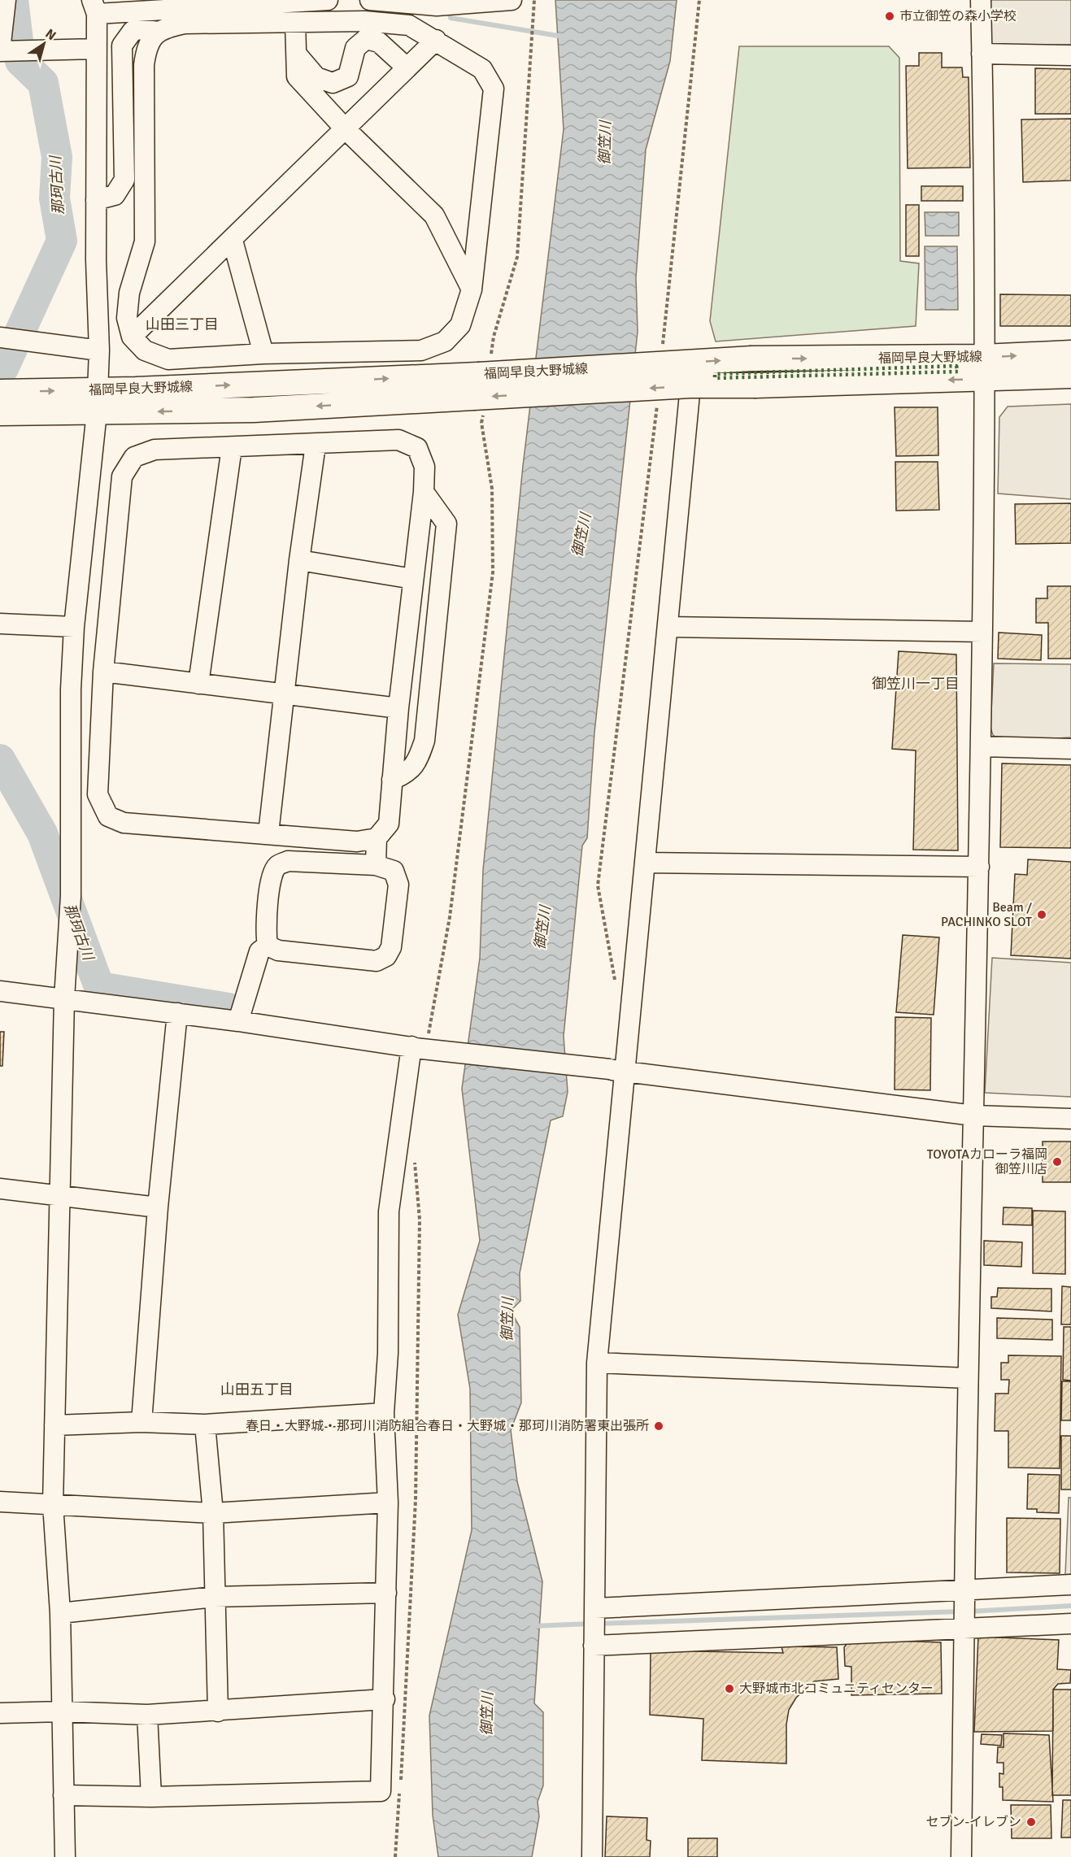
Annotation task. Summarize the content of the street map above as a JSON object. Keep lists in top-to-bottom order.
{
  "streets": {
    "main road": ["福岡早良大野城線"]
  },
  "districts": ["山田三丁目", "御笠川一丁目", "山田五丁目"],
  "water": ["御笠川", "那珂古川"],
  "places": [
    "市立御笠の森小学校",
    "Beam / PACHINKO SLOT",
    "TOYOTAカローラ福岡 御笠川店",
    "春日・大野城・那珂川消防組合春日・大野城・那珂川消防署東出張所",
    "大野城市北コミュニティセンター",
    "セブン-イレブン"
  ],
  "north": "top right"
}
